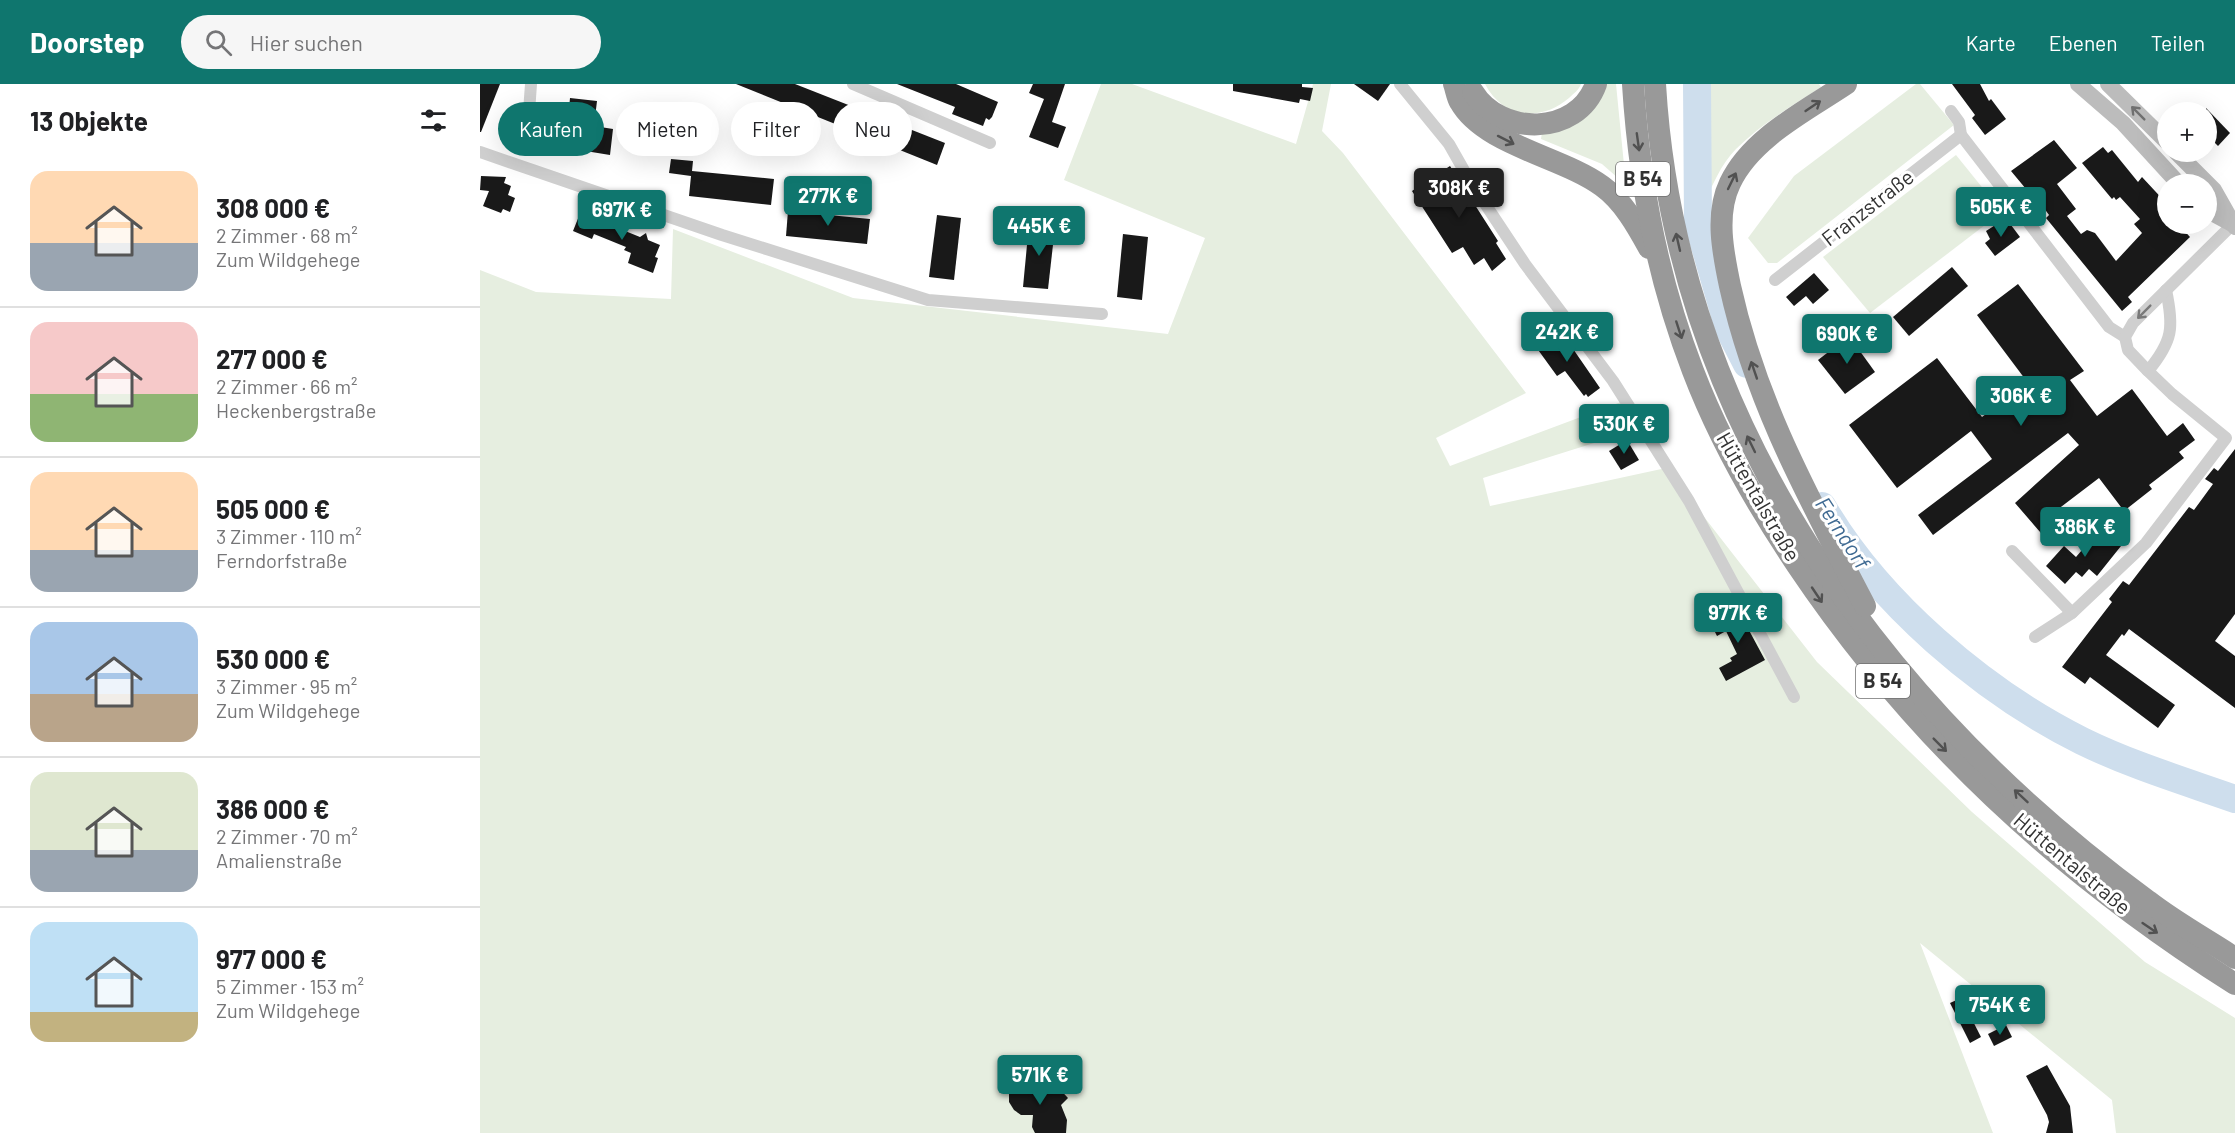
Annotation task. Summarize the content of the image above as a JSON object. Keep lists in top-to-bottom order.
{
  "streets": {
    "highway": ["B 54", "Hüttentalstraße"],
    "street": ["Franzstraße"]
  },
  "water": ["Ferndorf"],
  "page": {
    "header": "Doorstep",
    "search": "Hier suchen",
    "nav": ["Karte", "Ebenen", "Teilen"],
    "heading": "13 Objekte",
    "map_buttons": ["+", "−"],
    "chip": [
      "Kaufen",
      "Mieten",
      "Filter",
      "Neu"
    ],
    "list": [
      {
        "name": "308 000 €",
        "note": "2 Zimmer · 68 m² · Zum Wildgehege"
      },
      {
        "name": "277 000 €",
        "note": "2 Zimmer · 66 m² · Heckenbergstraße"
      },
      {
        "name": "505 000 €",
        "note": "3 Zimmer · 110 m² · Ferndorfstraße"
      },
      {
        "name": "530 000 €",
        "note": "3 Zimmer · 95 m² · Zum Wildgehege"
      },
      {
        "name": "386 000 €",
        "note": "2 Zimmer · 70 m² · Amalienstraße"
      },
      {
        "name": "977 000 €",
        "note": "5 Zimmer · 153 m² · Zum Wildgehege"
      }
    ],
    "price": [
      "308K €",
      "277K €",
      "505K €",
      "697K €",
      "445K €",
      "242K €",
      "690K €",
      "306K €",
      "530K €",
      "386K €",
      "977K €",
      "754K €",
      "571K €"
    ]
  }
}
